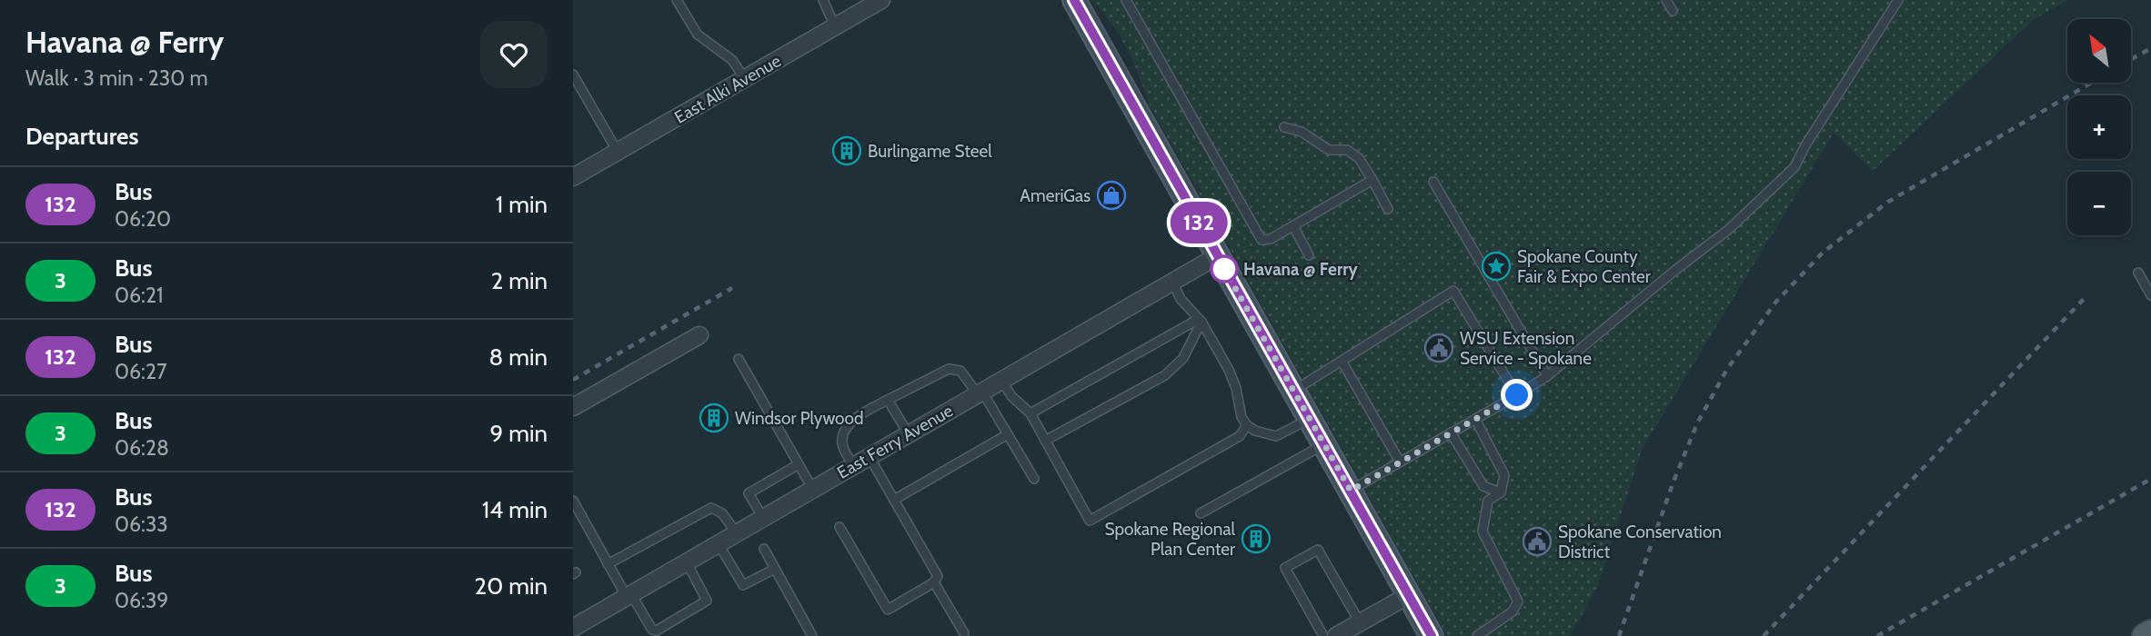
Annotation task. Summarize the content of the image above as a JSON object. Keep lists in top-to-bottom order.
{
  "streets": {
    "street": ["East Alki Avenue", "East Ferry Avenue"]
  },
  "places": {
    "building": ["Burlingame Steel", "Windsor Plywood", "Spokane Regional Plan Center"],
    "shop": ["AmeriGas"],
    "place": ["Spokane County Fair & Expo Center"],
    "other": ["Havana @ Ferry"],
    "public building": ["WSU Extension Service - Spokane", "Spokane Conservation District"]
  },
  "lines": ["bus line 132"],
  "north": "top left",
  "page": {
    "heading": [
      ["Havana @ Ferry", "Walk · 3 min · 230 m"],
      "Departures"
    ],
    "on_map": "132",
    "map_buttons": ["+", "−"],
    "list": [
      {
        "mark": "132",
        "name": "Bus",
        "note": "06:20",
        "value": "1 min"
      },
      {
        "mark": "3",
        "name": "Bus",
        "note": "06:21",
        "value": "2 min"
      },
      {
        "mark": "132",
        "name": "Bus",
        "note": "06:27",
        "value": "8 min"
      },
      {
        "mark": "3",
        "name": "Bus",
        "note": "06:28",
        "value": "9 min"
      },
      {
        "mark": "132",
        "name": "Bus",
        "note": "06:33",
        "value": "14 min"
      },
      {
        "mark": "3",
        "name": "Bus",
        "note": "06:39",
        "value": "20 min"
      }
    ]
  }
}
